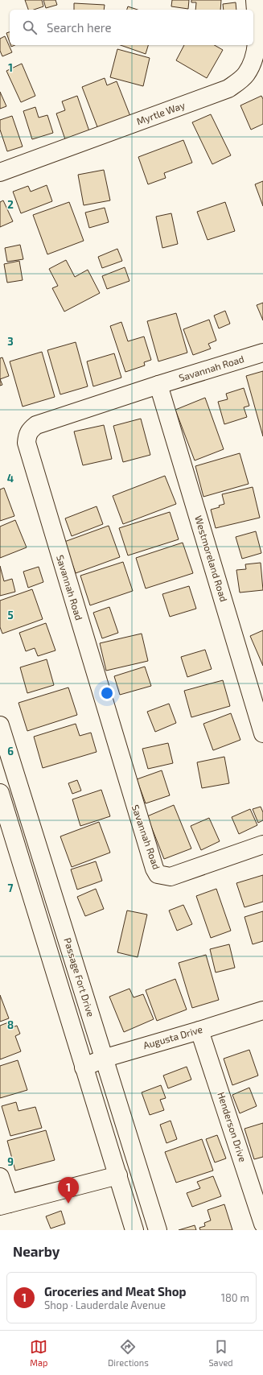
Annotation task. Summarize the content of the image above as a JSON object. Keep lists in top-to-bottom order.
{
  "streets": {
    "street": [
      "Myrtle Way",
      "Savannah Road",
      "Westmoreland Road",
      "Passage Fort Drive",
      "Augusta Drive",
      "Henderson Drive"
    ]
  },
  "crossings": [
    ["Savannah Road", "Westmoreland Road"],
    ["Passage Fort Drive", "Augusta Drive"],
    ["Augusta Drive", "Henderson Drive"]
  ],
  "page": {
    "search": "Search here",
    "pins": "1",
    "heading": "Nearby",
    "list": [
      {
        "mark": "1",
        "name": "Groceries and Meat Shop",
        "note": "Shop · Lauderdale Avenue",
        "value": "180 m"
      }
    ],
    "nav": ["Map", "Directions", "Saved"]
  },
  "grid": {
    "rows": [
      "1",
      "2",
      "3",
      "4",
      "5",
      "6",
      "7",
      "8",
      "9"
    ]
  }
}
